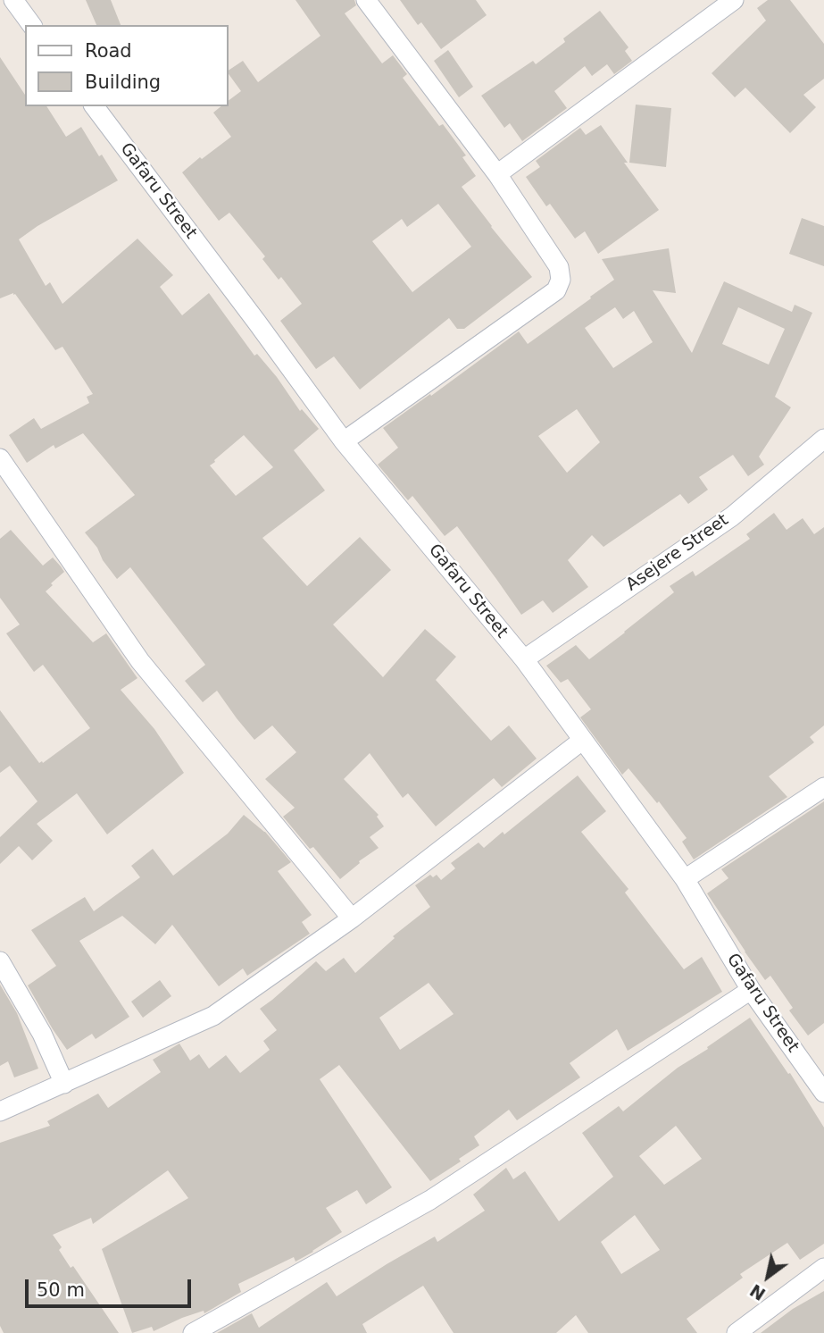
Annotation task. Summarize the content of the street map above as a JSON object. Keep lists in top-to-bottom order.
{
  "streets": {
    "street": ["Gafaru Street", "Asejere Street"]
  },
  "crossings": [
    ["Gafaru Street", "Asejere Street"]
  ],
  "legend": ["Road", "Building"],
  "scale_bar": "50 m",
  "north": "bottom left"
}
